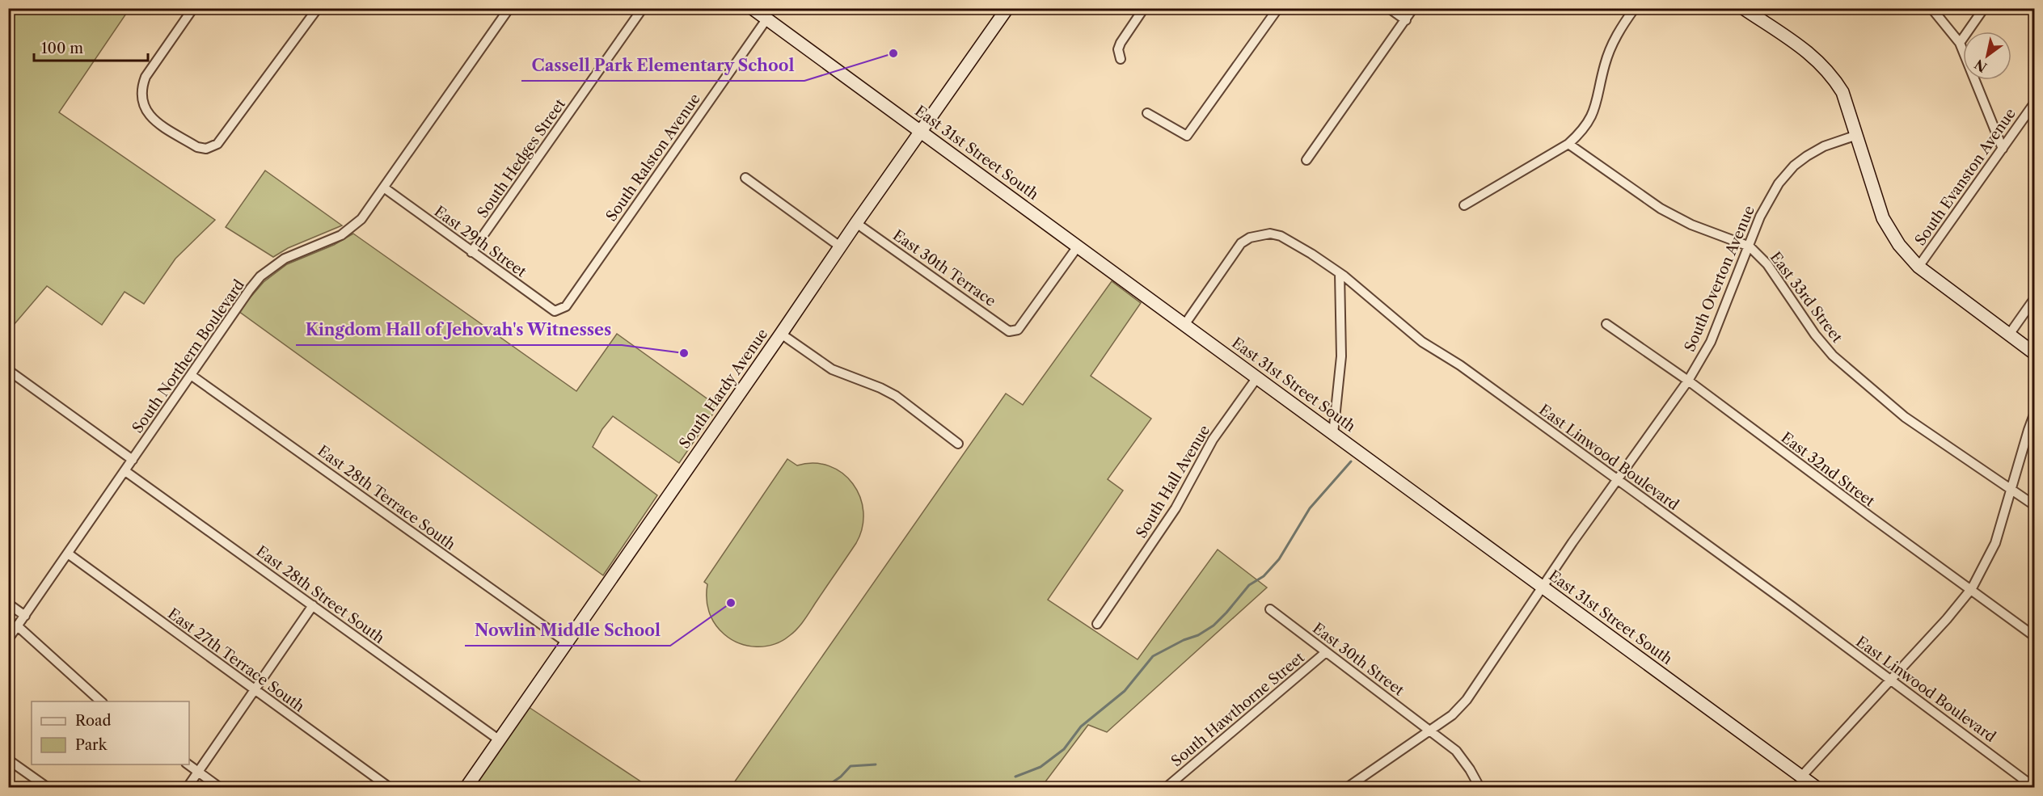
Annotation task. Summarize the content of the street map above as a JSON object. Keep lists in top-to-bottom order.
{
  "streets": {
    "street": [
      "East 31st Street South",
      "South Ralston Avenue",
      "South Hedges Street",
      "South Evanston Avenue",
      "East 29th Street",
      "East 30th Terrace",
      "South Overton Avenue",
      "East 33rd Street",
      "South Northern Boulevard",
      "South Hardy Avenue",
      "East Linwood Boulevard",
      "East 32nd Street",
      "South Hall Avenue",
      "East 28th Terrace South",
      "East 28th Street South",
      "East 30th Street",
      "East 27th Terrace South",
      "South Hawthorne Street"
    ]
  },
  "crossings": [
    ["East 31st Street South", "South Ralston Avenue"],
    ["East 31st Street South", "East 30th Terrace"],
    ["East 31st Street South", "South Overton Avenue"],
    ["East 31st Street South", "South Hardy Avenue"],
    ["East 31st Street South", "East Linwood Boulevard"],
    ["East 31st Street South", "South Hall Avenue"],
    ["South Ralston Avenue", "East 29th Street"],
    ["South Hedges Street", "East 29th Street"],
    ["East 29th Street", "South Northern Boulevard"],
    ["East 30th Terrace", "South Hardy Avenue"],
    ["South Overton Avenue", "East 33rd Street"],
    ["South Overton Avenue", "East Linwood Boulevard"],
    ["South Overton Avenue", "East 32nd Street"],
    ["South Overton Avenue", "East 30th Street"],
    ["South Northern Boulevard", "East 28th Terrace South"],
    ["South Northern Boulevard", "East 28th Street South"],
    ["South Northern Boulevard", "East 27th Terrace South"],
    ["South Hardy Avenue", "East 28th Terrace South"],
    ["South Hardy Avenue", "East 28th Street South"],
    ["East 30th Street", "South Hawthorne Street"]
  ],
  "places": ["Cassell Park Elementary School", "Kingdom Hall of Jehovah's Witnesses", "Nowlin Middle School"],
  "legend": ["Road", "Park"],
  "scale_bar": "100 m",
  "north": "bottom left"
}
